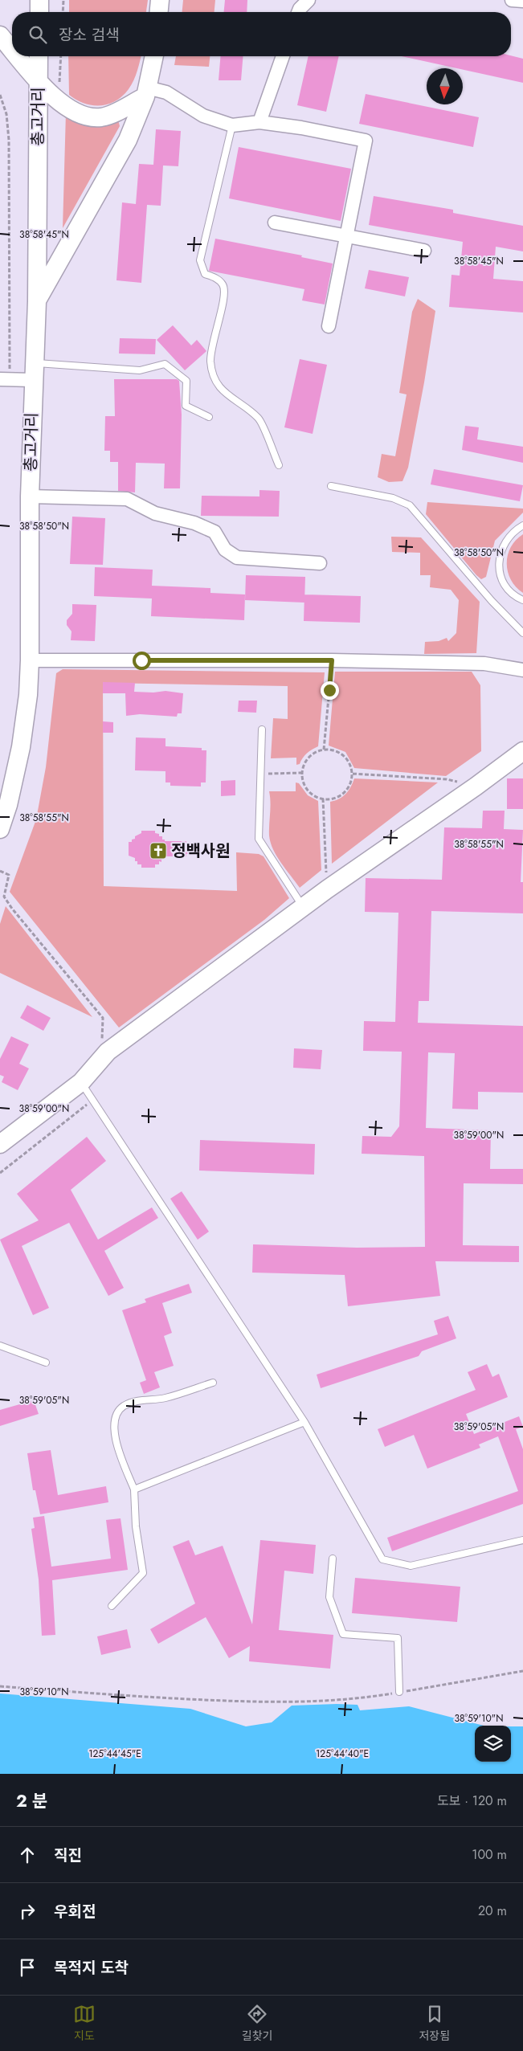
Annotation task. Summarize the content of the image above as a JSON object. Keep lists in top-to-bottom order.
{
  "streets": {
    "main road": ["총고거리"]
  },
  "places": {
    "church": ["정백사원"]
  },
  "north": "bottom",
  "page": {
    "search": "장소 검색",
    "heading": ["2 분", "도보 · 120 m"],
    "list": [
      ["직진", "100 m"],
      ["우회전", "20 m"],
      "목적지 도착"
    ],
    "nav": ["지도", "길찾기", "저장됨"]
  },
  "coordinates": [
    "38°58'45\"N",
    "38°58'50\"N",
    "38°58'55\"N",
    "38°59'00\"N",
    "38°59'05\"N",
    "38°59'10\"N",
    "125°44'45\"E",
    "125°44'40\"E"
  ]
}
